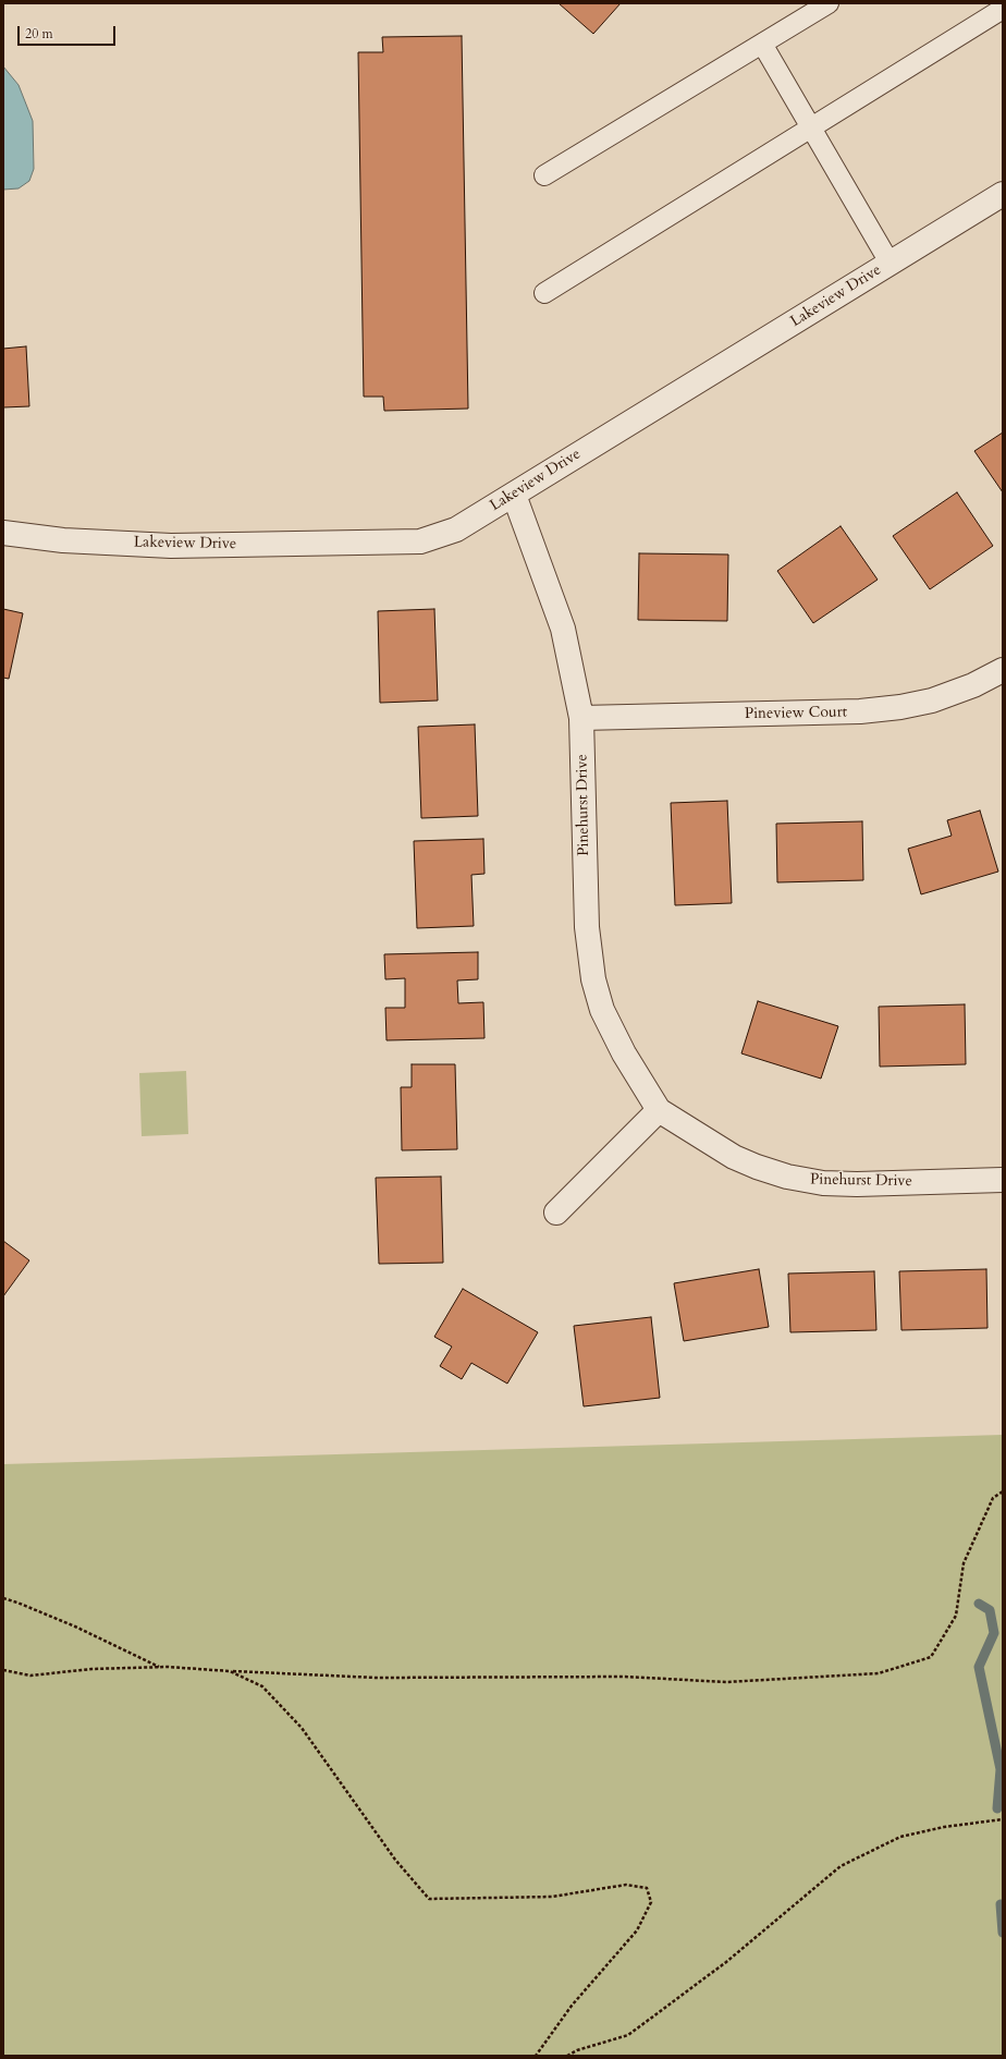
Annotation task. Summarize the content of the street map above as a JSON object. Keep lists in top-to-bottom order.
{
  "streets": {
    "street": ["Lakeview Drive", "Pineview Court", "Pinehurst Drive"]
  },
  "crossings": [
    ["Lakeview Drive", "Pinehurst Drive"],
    ["Pineview Court", "Pinehurst Drive"]
  ],
  "scale_bar": "20 m"
}
